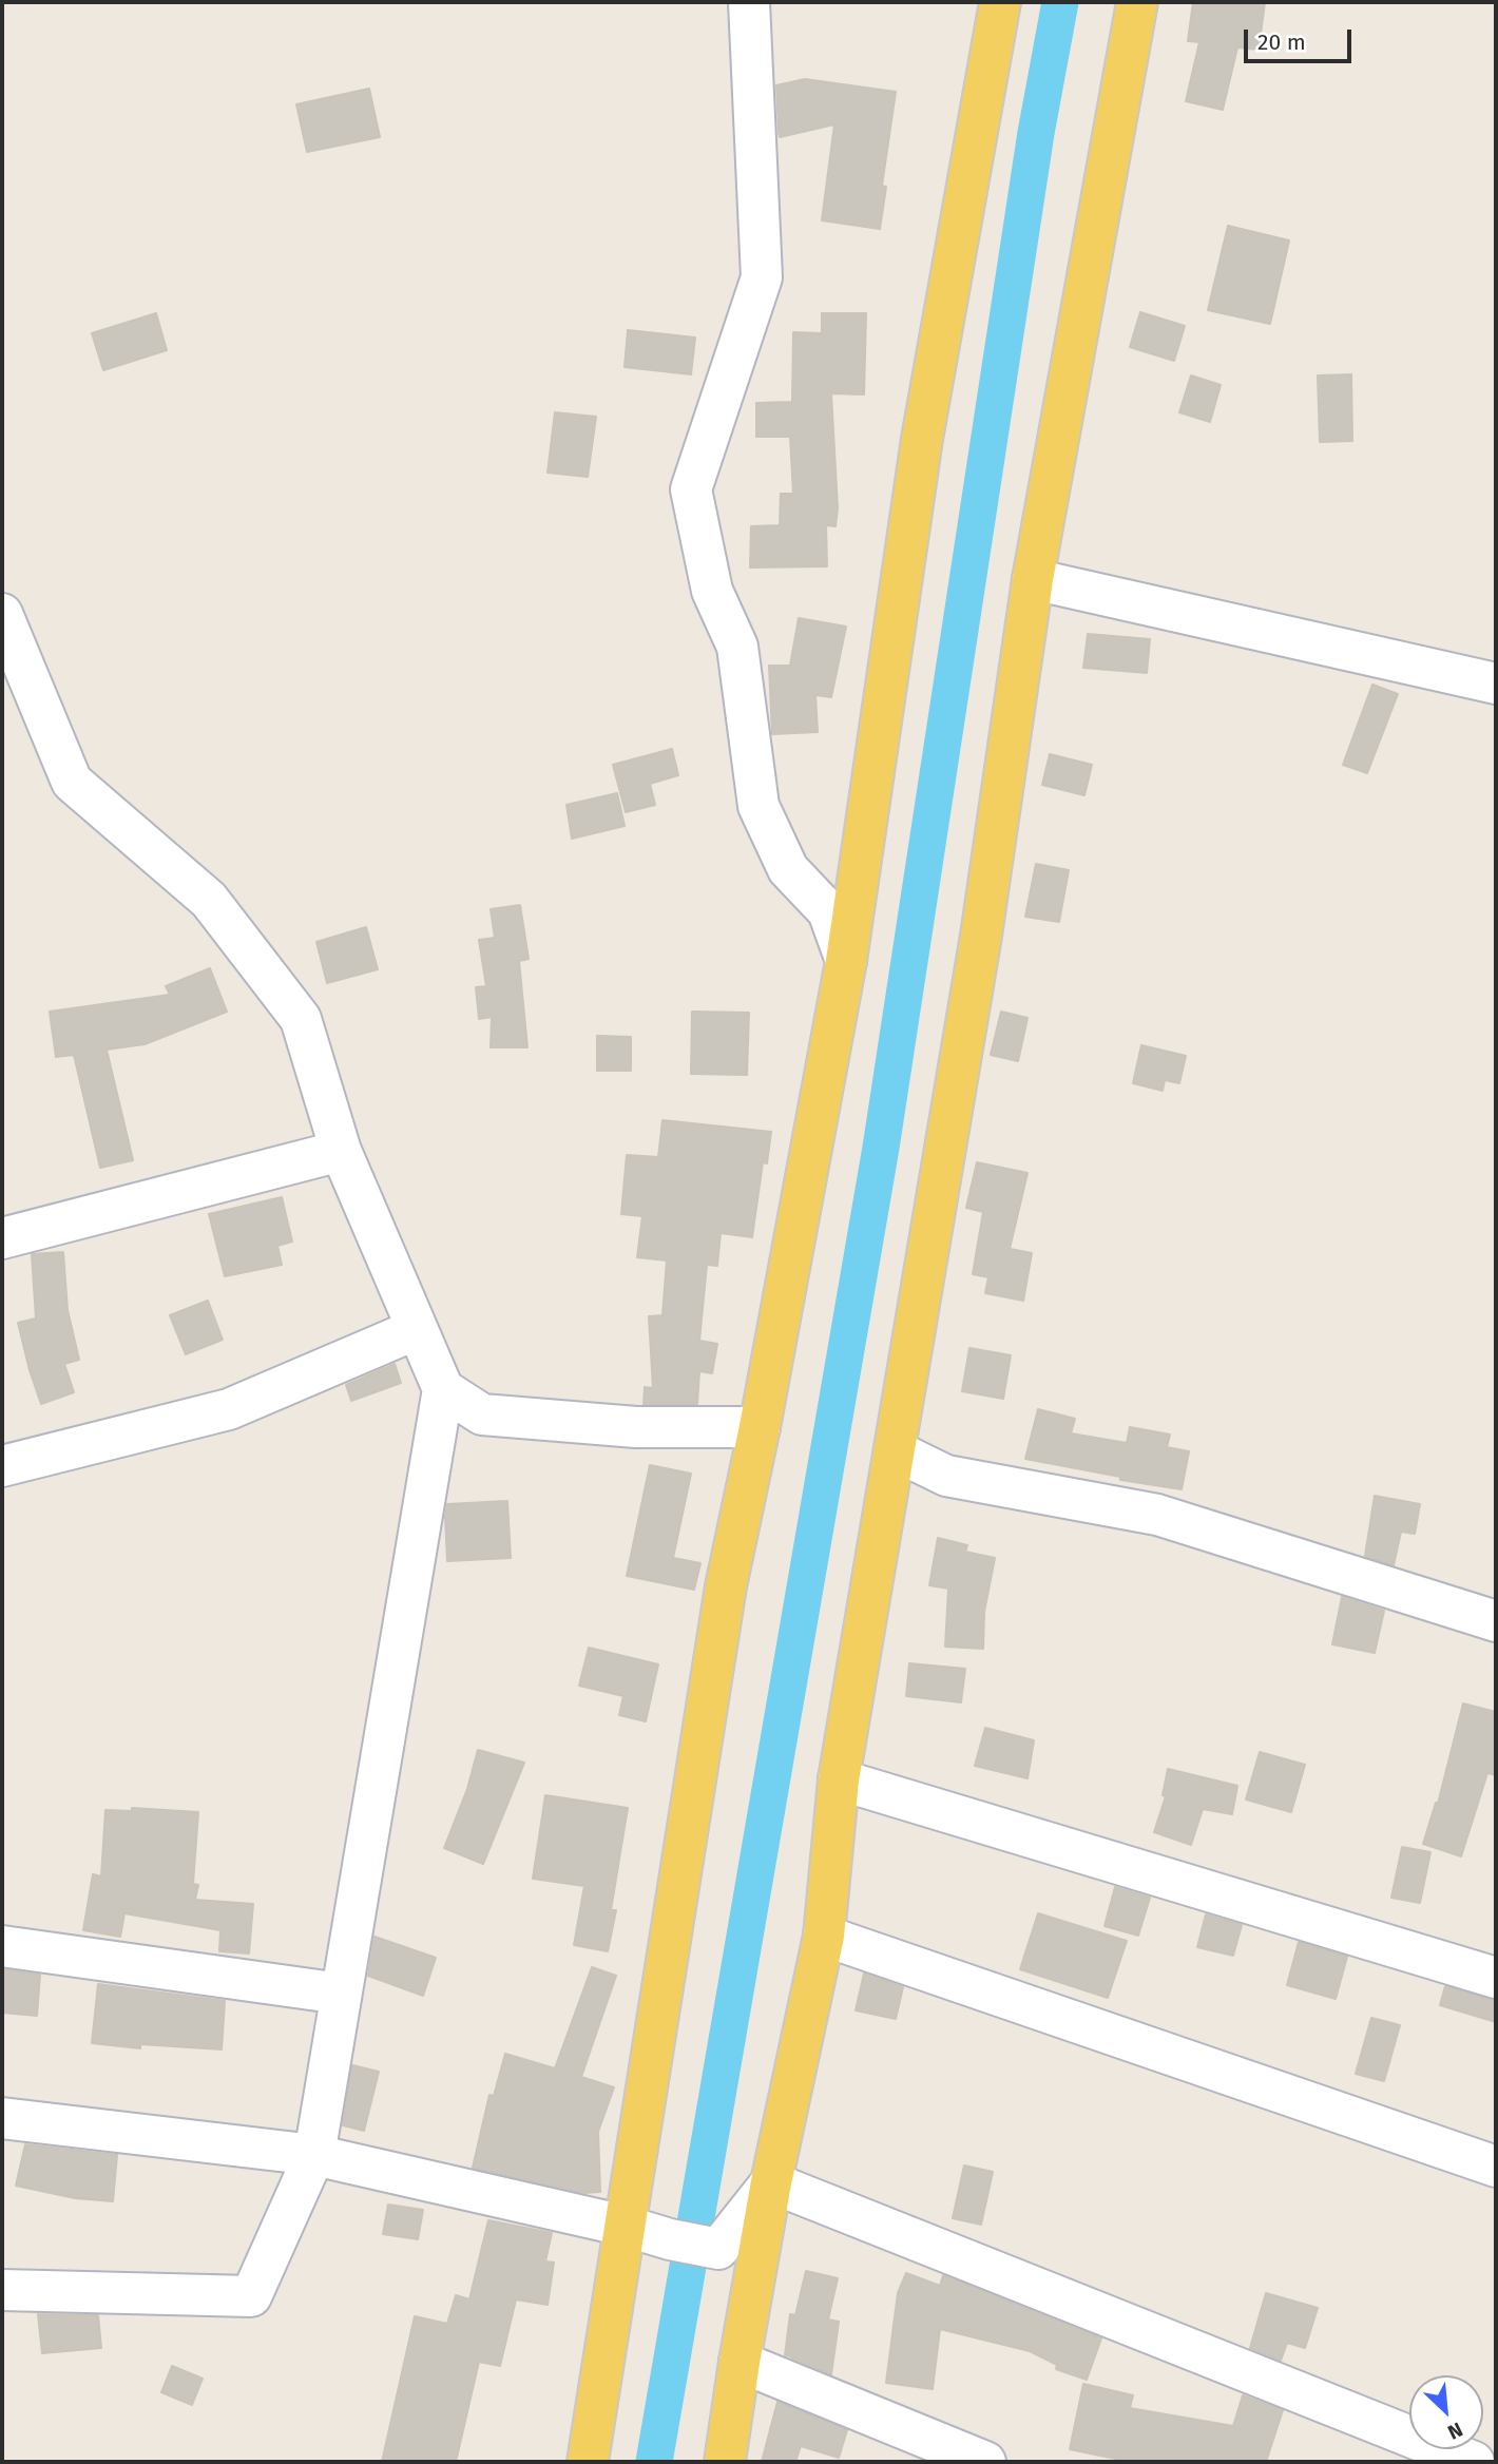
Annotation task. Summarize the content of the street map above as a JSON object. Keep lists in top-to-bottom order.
{
  "scale_bar": "20 m",
  "north": "bottom right"
}
